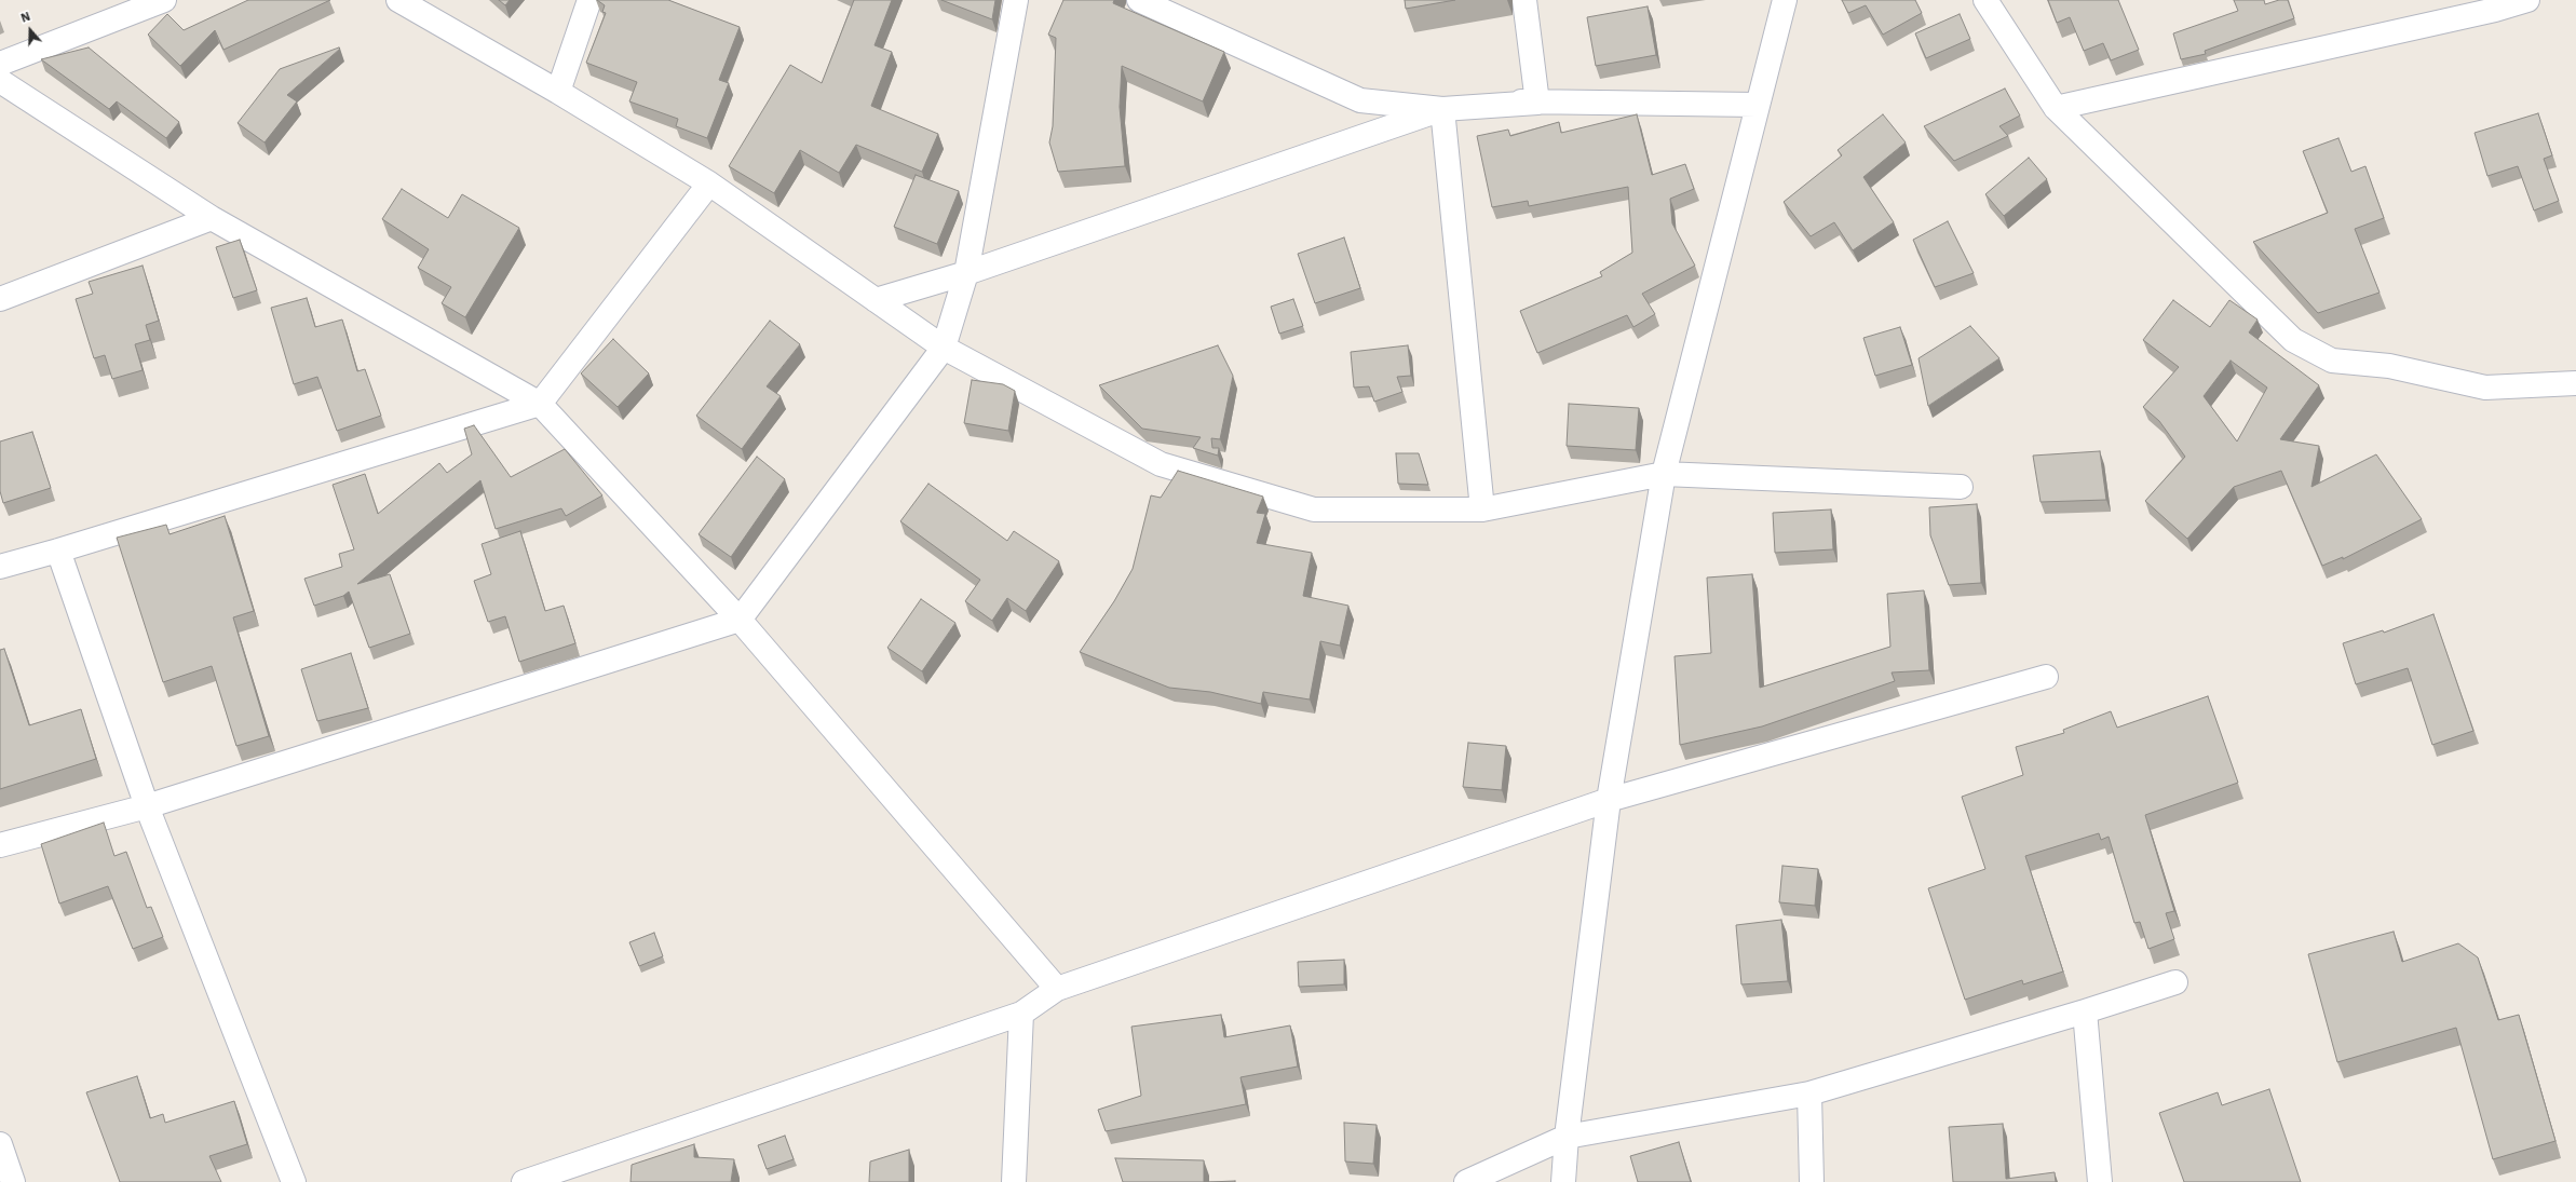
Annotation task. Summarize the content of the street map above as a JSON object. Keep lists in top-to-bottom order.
{
  "north": "top"
}
